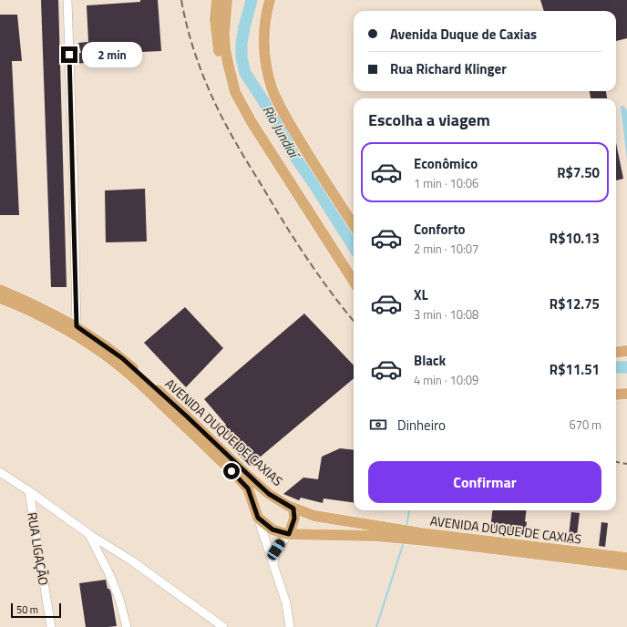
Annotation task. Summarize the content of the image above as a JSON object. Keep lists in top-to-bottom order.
{
  "streets": {
    "main road": ["AVENIDA DUQUE DE CAXIAS"],
    "street": ["RUA LIGAÇÃO"]
  },
  "water": ["Rio Jundiaí"],
  "scale_bar": "50 m",
  "page": {
    "banner": ["Avenida Duque de Caxias", "Rua Richard Klinger"],
    "bubble": "2 min",
    "heading": "Escolha a viagem",
    "list": [
      {
        "name": "Econômico",
        "note": "1 min · 10:06",
        "value": "R$7.50"
      },
      {
        "name": "Conforto",
        "note": "2 min · 10:07",
        "value": "R$10.13"
      },
      {
        "name": "XL",
        "note": "3 min · 10:08",
        "value": "R$12.75"
      },
      {
        "name": "Black",
        "note": "4 min · 10:09",
        "value": "R$11.51"
      }
    ],
    "pay": ["Dinheiro", "670 m"],
    "buttons": "Confirmar",
    "scale": "50 m"
  }
}
